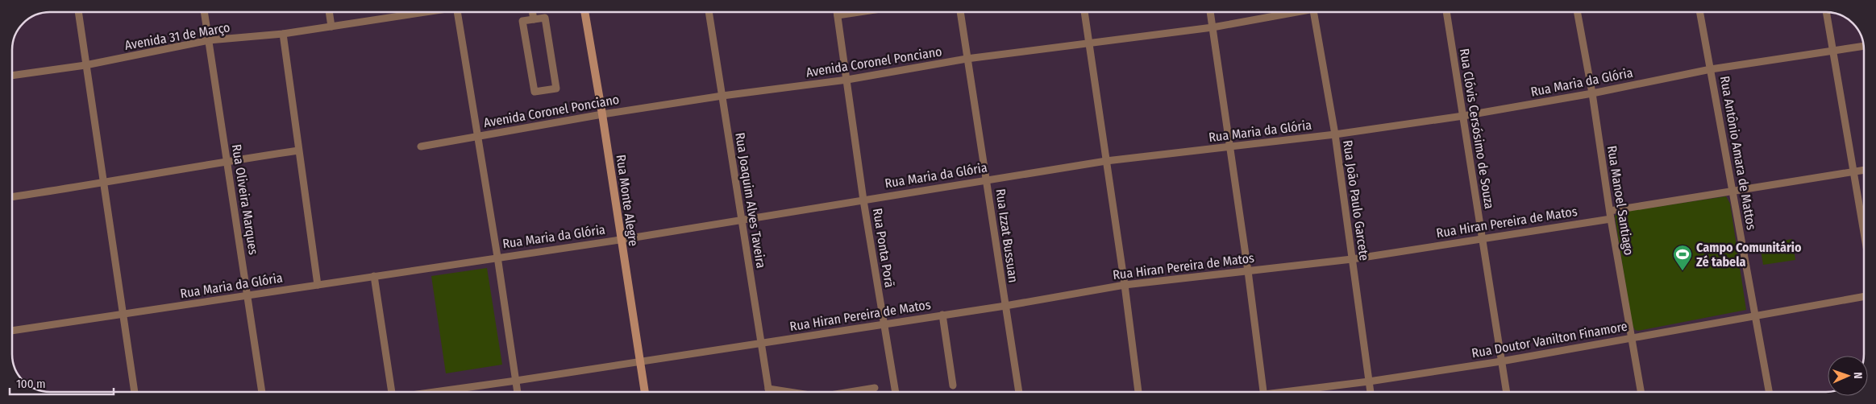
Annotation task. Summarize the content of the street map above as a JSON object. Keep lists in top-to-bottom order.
{
  "streets": {
    "street": [
      "Avenida 31 de Março",
      "Avenida Coronel Ponciano",
      "Rua Maria da Glória",
      "Rua Clóvis Cersósimo de Souza",
      "Rua Antônio Amara de Mattos",
      "Rua Oliveira Marques",
      "Rua Monte Alegre",
      "Rua Joaquim Alves Taveira",
      "Rua João Paulo Garcete",
      "Rua Manoel Santiago",
      "Rua Hiran Pereira de Matos",
      "Rua Izzat Bussuan",
      "Rua Ponta Porã",
      "Rua Doutor Vanilton Finamore"
    ]
  },
  "crossings": [
    ["Avenida 31 de Março", "Rua Oliveira Marques"],
    ["Avenida Coronel Ponciano", "Rua Monte Alegre"],
    ["Avenida Coronel Ponciano", "Rua Joaquim Alves Taveira"],
    ["Avenida Coronel Ponciano", "Rua Izzat Bussuan"],
    ["Avenida Coronel Ponciano", "Rua Ponta Porã"],
    ["Rua Maria da Glória", "Rua Clóvis Cersósimo de Souza"],
    ["Rua Maria da Glória", "Rua Antônio Amara de Mattos"],
    ["Rua Maria da Glória", "Rua Oliveira Marques"],
    ["Rua Maria da Glória", "Rua Monte Alegre"],
    ["Rua Maria da Glória", "Rua Joaquim Alves Taveira"],
    ["Rua Maria da Glória", "Rua João Paulo Garcete"],
    ["Rua Maria da Glória", "Rua Manoel Santiago"],
    ["Rua Maria da Glória", "Rua Izzat Bussuan"],
    ["Rua Maria da Glória", "Rua Ponta Porã"],
    ["Rua Clóvis Cersósimo de Souza", "Rua Hiran Pereira de Matos"],
    ["Rua Clóvis Cersósimo de Souza", "Rua Doutor Vanilton Finamore"],
    ["Rua Antônio Amara de Mattos", "Rua Doutor Vanilton Finamore"],
    ["Rua Monte Alegre", "Rua Hiran Pereira de Matos"],
    ["Rua Joaquim Alves Taveira", "Rua Hiran Pereira de Matos"],
    ["Rua João Paulo Garcete", "Rua Hiran Pereira de Matos"],
    ["Rua João Paulo Garcete", "Rua Doutor Vanilton Finamore"],
    ["Rua Manoel Santiago", "Rua Hiran Pereira de Matos"],
    ["Rua Manoel Santiago", "Rua Doutor Vanilton Finamore"],
    ["Rua Hiran Pereira de Matos", "Rua Izzat Bussuan"],
    ["Rua Hiran Pereira de Matos", "Rua Ponta Porã"]
  ],
  "places": {
    "sports": ["Campo Comunitário Zé tabela"]
  },
  "scale_bar": "100 m",
  "north": "right"
}
